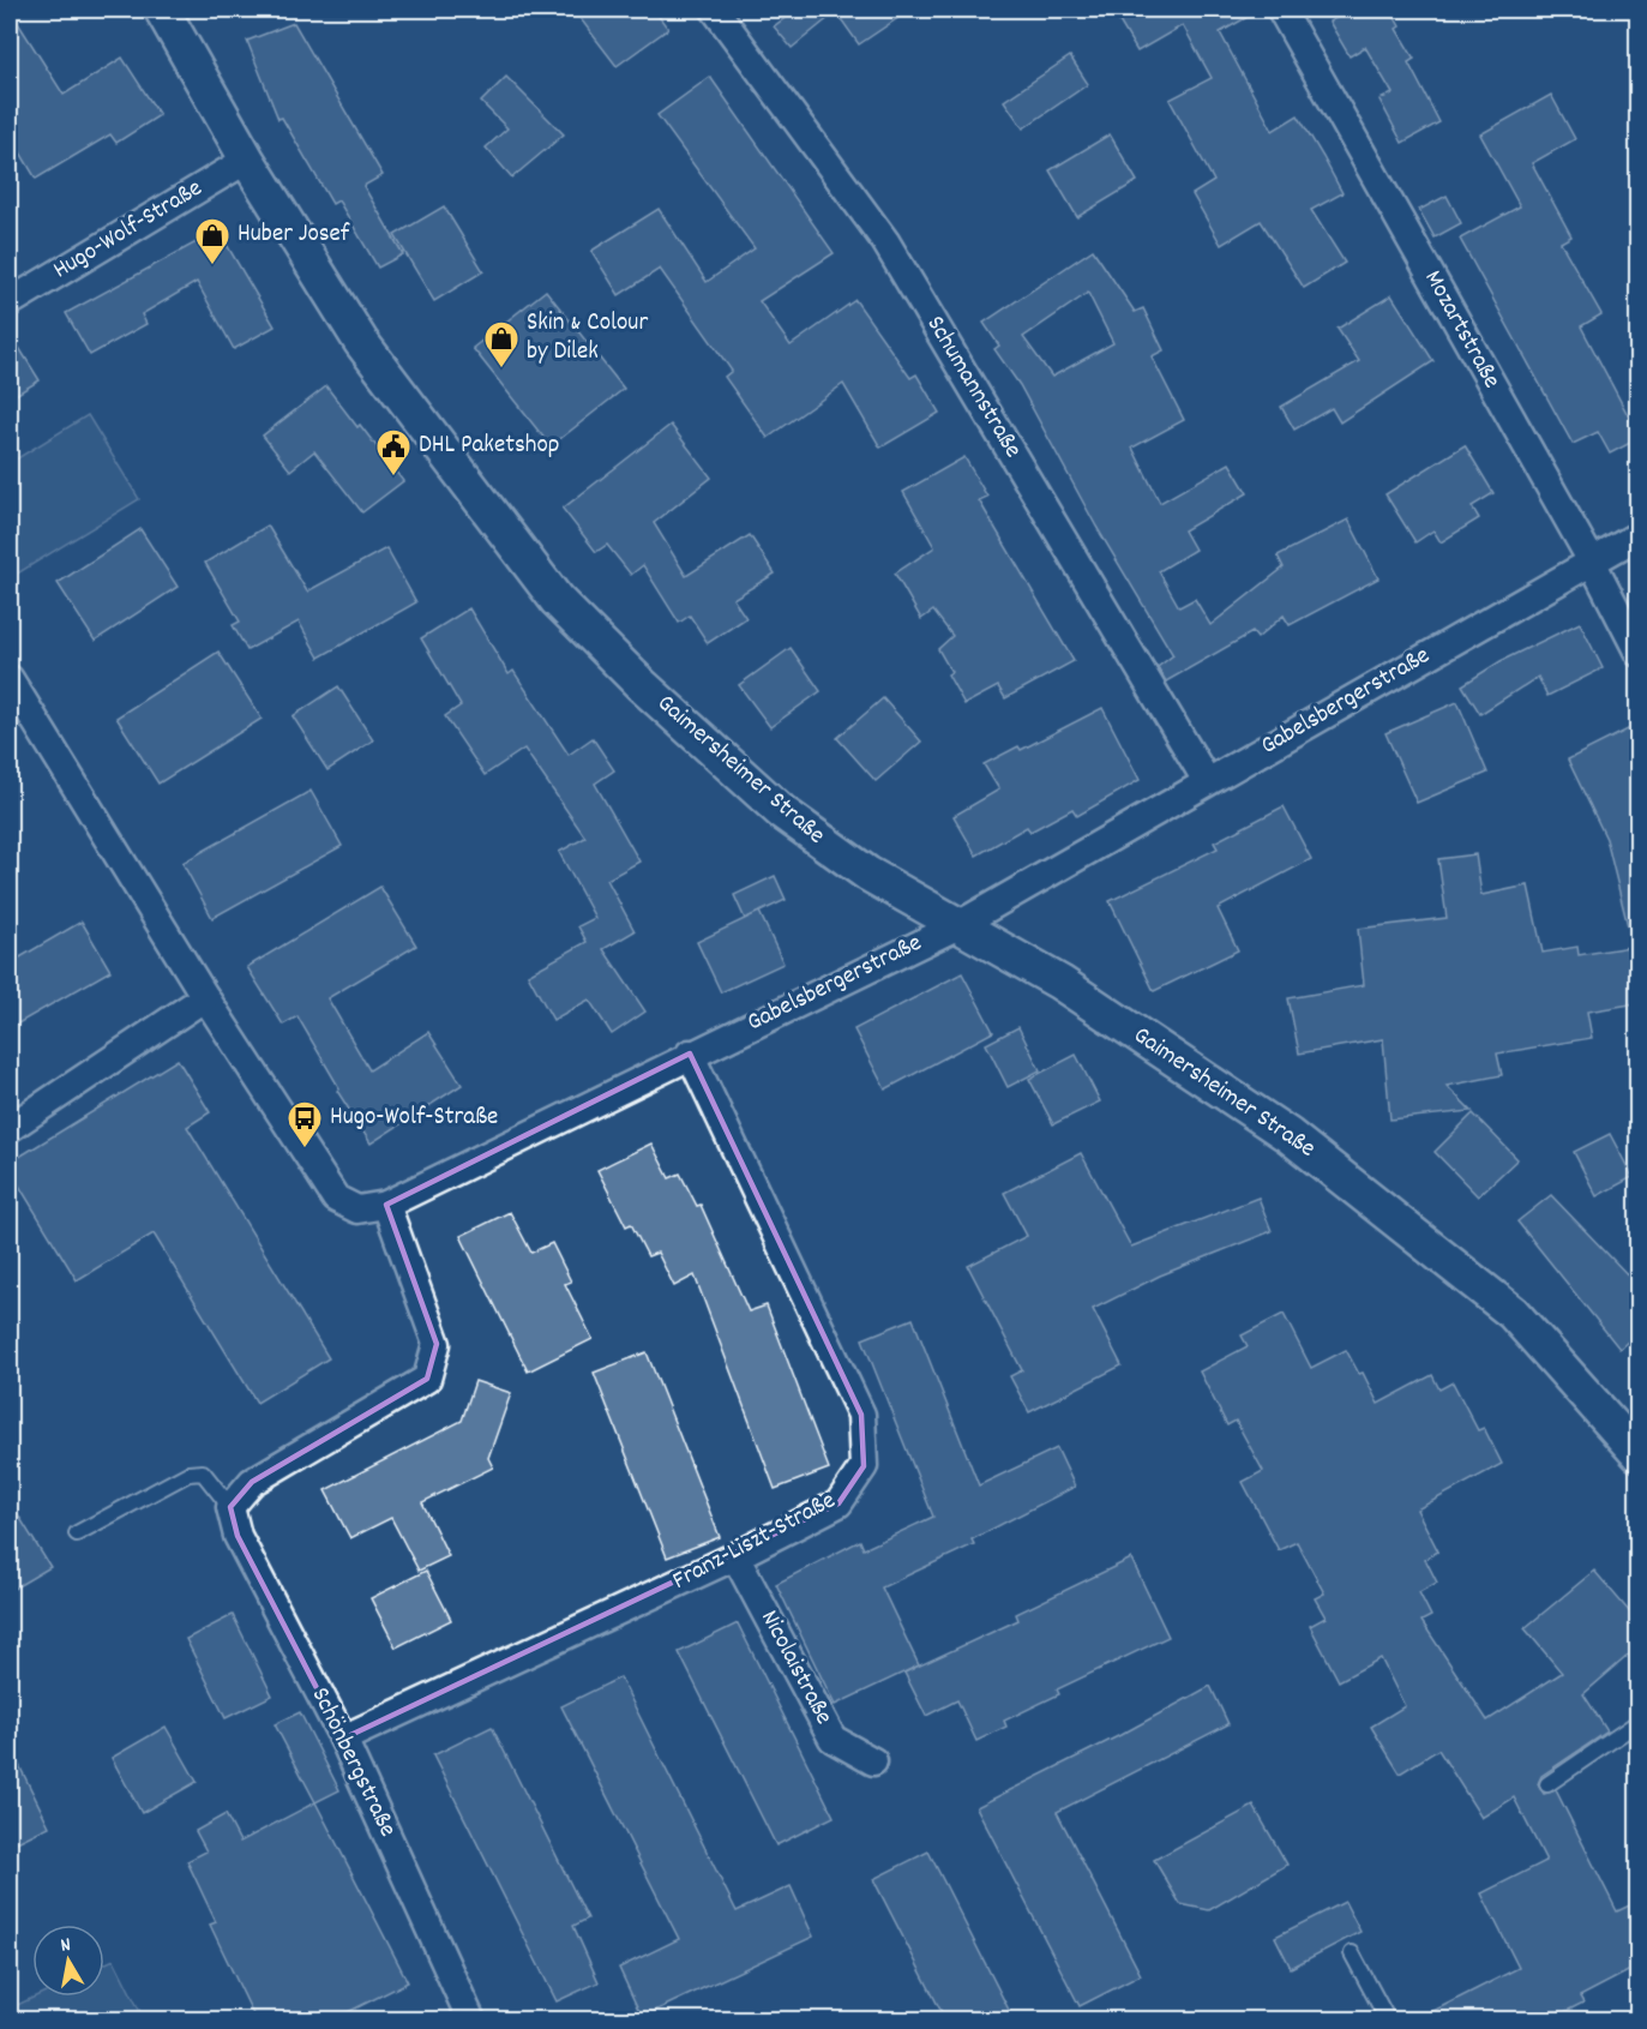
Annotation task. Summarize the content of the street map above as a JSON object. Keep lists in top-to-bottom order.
{
  "streets": {
    "street": [
      "Hugo-Wolf-Straße",
      "Mozartstraße",
      "Schumannstraße",
      "Gabelsbergerstraße",
      "Gaimersheimer Straße",
      "Franz-Liszt-Straße",
      "Nicolaistraße",
      "Schönbergstraße"
    ]
  },
  "crossings": [
    ["Hugo-Wolf-Straße", "Gaimersheimer Straße"],
    ["Mozartstraße", "Gabelsbergerstraße"],
    ["Schumannstraße", "Gabelsbergerstraße"],
    ["Gabelsbergerstraße", "Gaimersheimer Straße"],
    ["Gabelsbergerstraße", "Franz-Liszt-Straße"],
    ["Franz-Liszt-Straße", "Nicolaistraße"],
    ["Franz-Liszt-Straße", "Schönbergstraße"]
  ],
  "places": {
    "shop": ["Huber Josef", "Skin & Colour by Dilek"],
    "public building": ["DHL Paketshop"],
    "bus stop": ["Hugo-Wolf-Straße"]
  },
  "north": "top"
}
